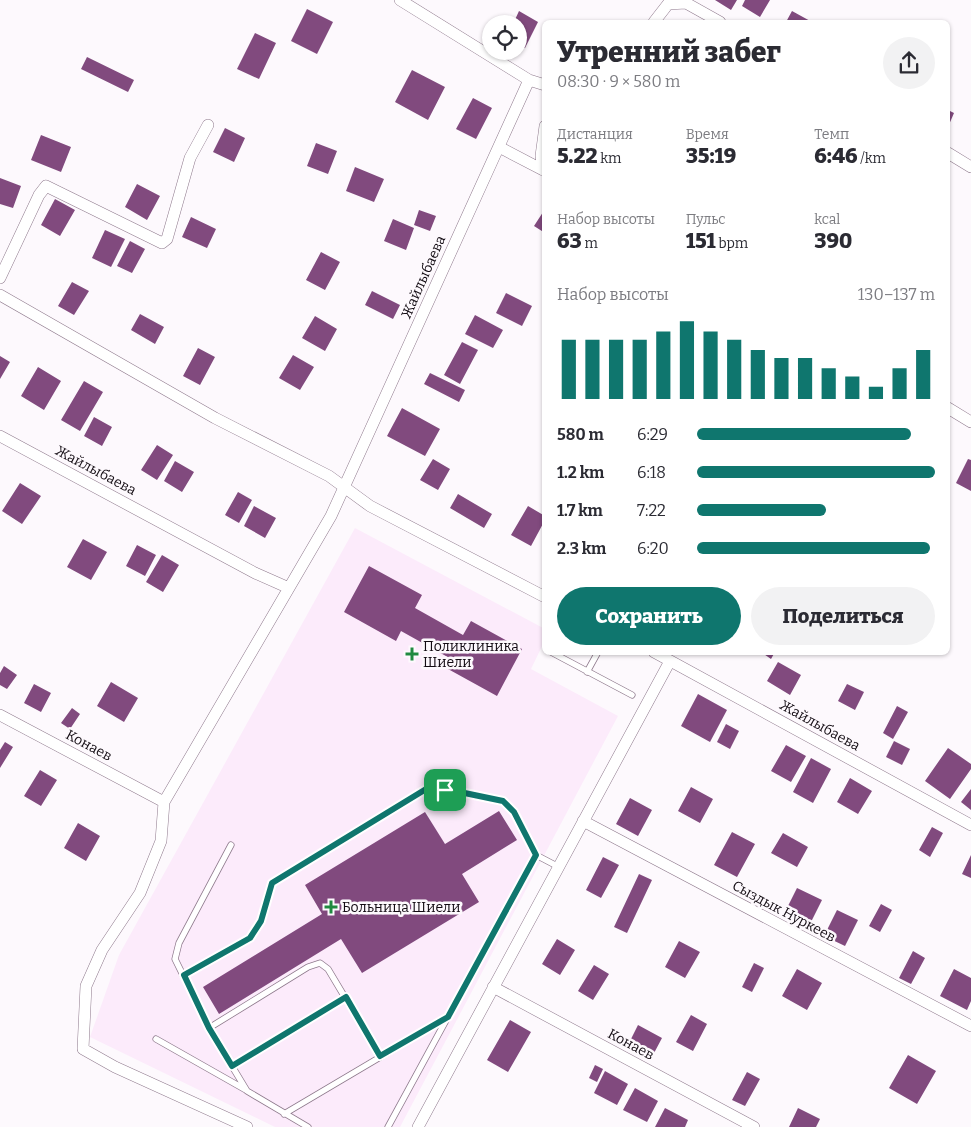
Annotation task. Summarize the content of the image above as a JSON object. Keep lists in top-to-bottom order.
{
  "streets": {
    "street": ["Жайлыбаева", "Конаев", "Сыздык Нуркеев"]
  },
  "places": {
    "health": ["Поликлиника Шиели", "Больница Шиели"]
  },
  "page": {
    "heading": ["Утренний забег", "08:30 · 9 × 580 m"],
    "stats": [
      ["Дистанция", "5.22 km"],
      ["Время", "35:19"],
      ["Темп", "6:46 /km"],
      ["Набор высоты", "63 m"],
      ["Пульс", "151 bpm"],
      ["kcal", "390"]
    ],
    "chart": ["Набор высоты", "130–137 m"],
    "list": [
      {
        "name": "580 m",
        "note": "6:29"
      },
      {
        "name": "1.2 km",
        "note": "6:18"
      },
      {
        "name": "1.7 km",
        "note": "7:22"
      },
      {
        "name": "2.3 km",
        "note": "6:20"
      }
    ],
    "buttons": ["Сохранить", "Поделиться"]
  }
}
